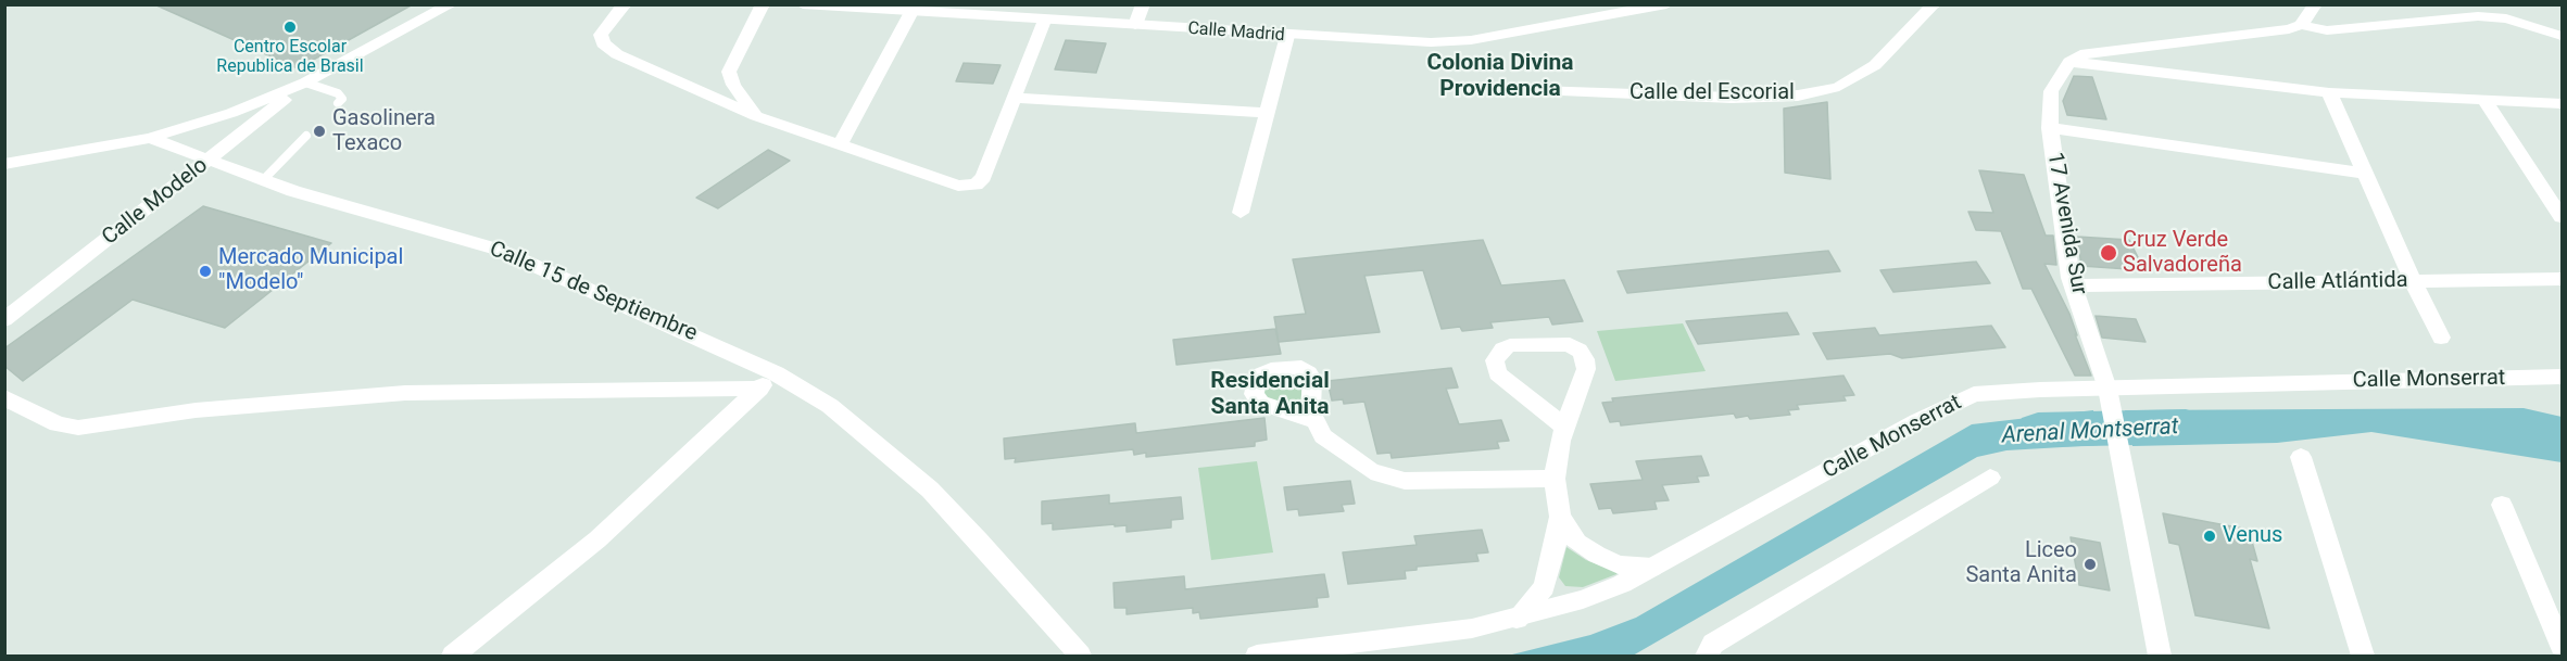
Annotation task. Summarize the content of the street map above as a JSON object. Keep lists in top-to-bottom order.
{
  "streets": {
    "street": [
      "Calle Madrid",
      "Calle del Escorial",
      "Calle Modelo",
      "17 Avenida Sur",
      "Calle Atlántida",
      "Calle 15 de Septiembre",
      "Calle Monserrat"
    ]
  },
  "crossings": [
    ["Calle Modelo", "Calle 15 de Septiembre"],
    ["17 Avenida Sur", "Calle Atlántida"],
    ["17 Avenida Sur", "Calle Monserrat"]
  ],
  "districts": ["Colonia Divina Providencia", "Residencial Santa Anita"],
  "water": ["Arenal Montserrat"],
  "places": [
    "Centro Escolar Republica de Brasil",
    "Gasolinera Texaco",
    "Cruz Verde Salvadoreña",
    "Mercado Municipal \"Modelo\"",
    "Venus",
    "Liceo Santa Anita"
  ]
}
